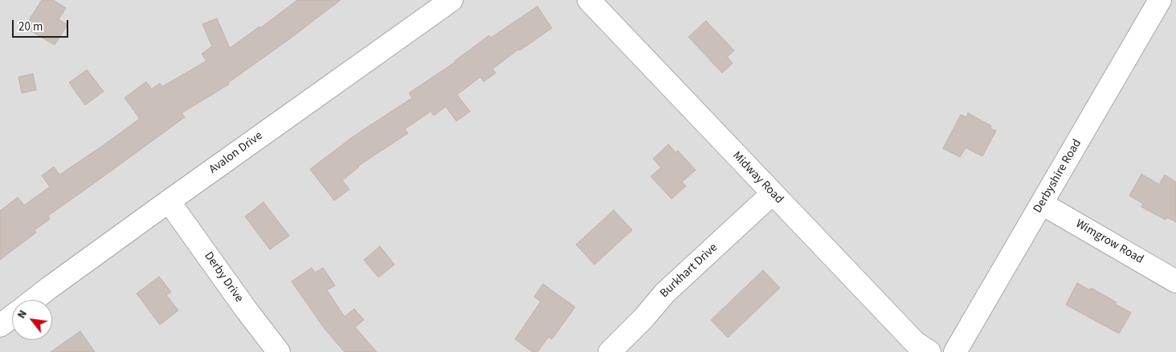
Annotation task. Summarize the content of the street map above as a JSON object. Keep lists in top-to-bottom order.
{
  "streets": {
    "street": [
      "Avalon Drive",
      "Derbyshire Road",
      "Midway Road",
      "Wimgrow Road",
      "Burkhart Drive",
      "Derby Drive"
    ]
  },
  "crossings": [
    ["Avalon Drive", "Derby Drive"],
    ["Derbyshire Road", "Wimgrow Road"],
    ["Midway Road", "Burkhart Drive"]
  ],
  "scale_bar": "20 m",
  "north": "top left"
}
